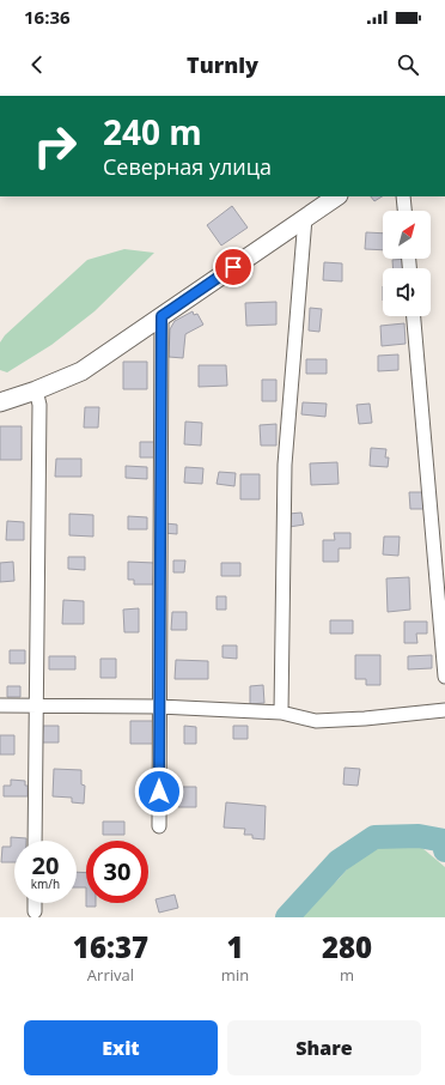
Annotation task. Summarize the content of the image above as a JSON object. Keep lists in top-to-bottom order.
{
  "north": "top right",
  "page": {
    "status": "16:36",
    "header": "Turnly",
    "turn": ["240 m", "Северная улица"],
    "speed": "20 km/h",
    "limit": "30",
    "eta": [
      "16:37",
      "Arrival",
      "1",
      "min",
      "280",
      "m"
    ],
    "buttons": ["Exit", "Share"]
  }
}
